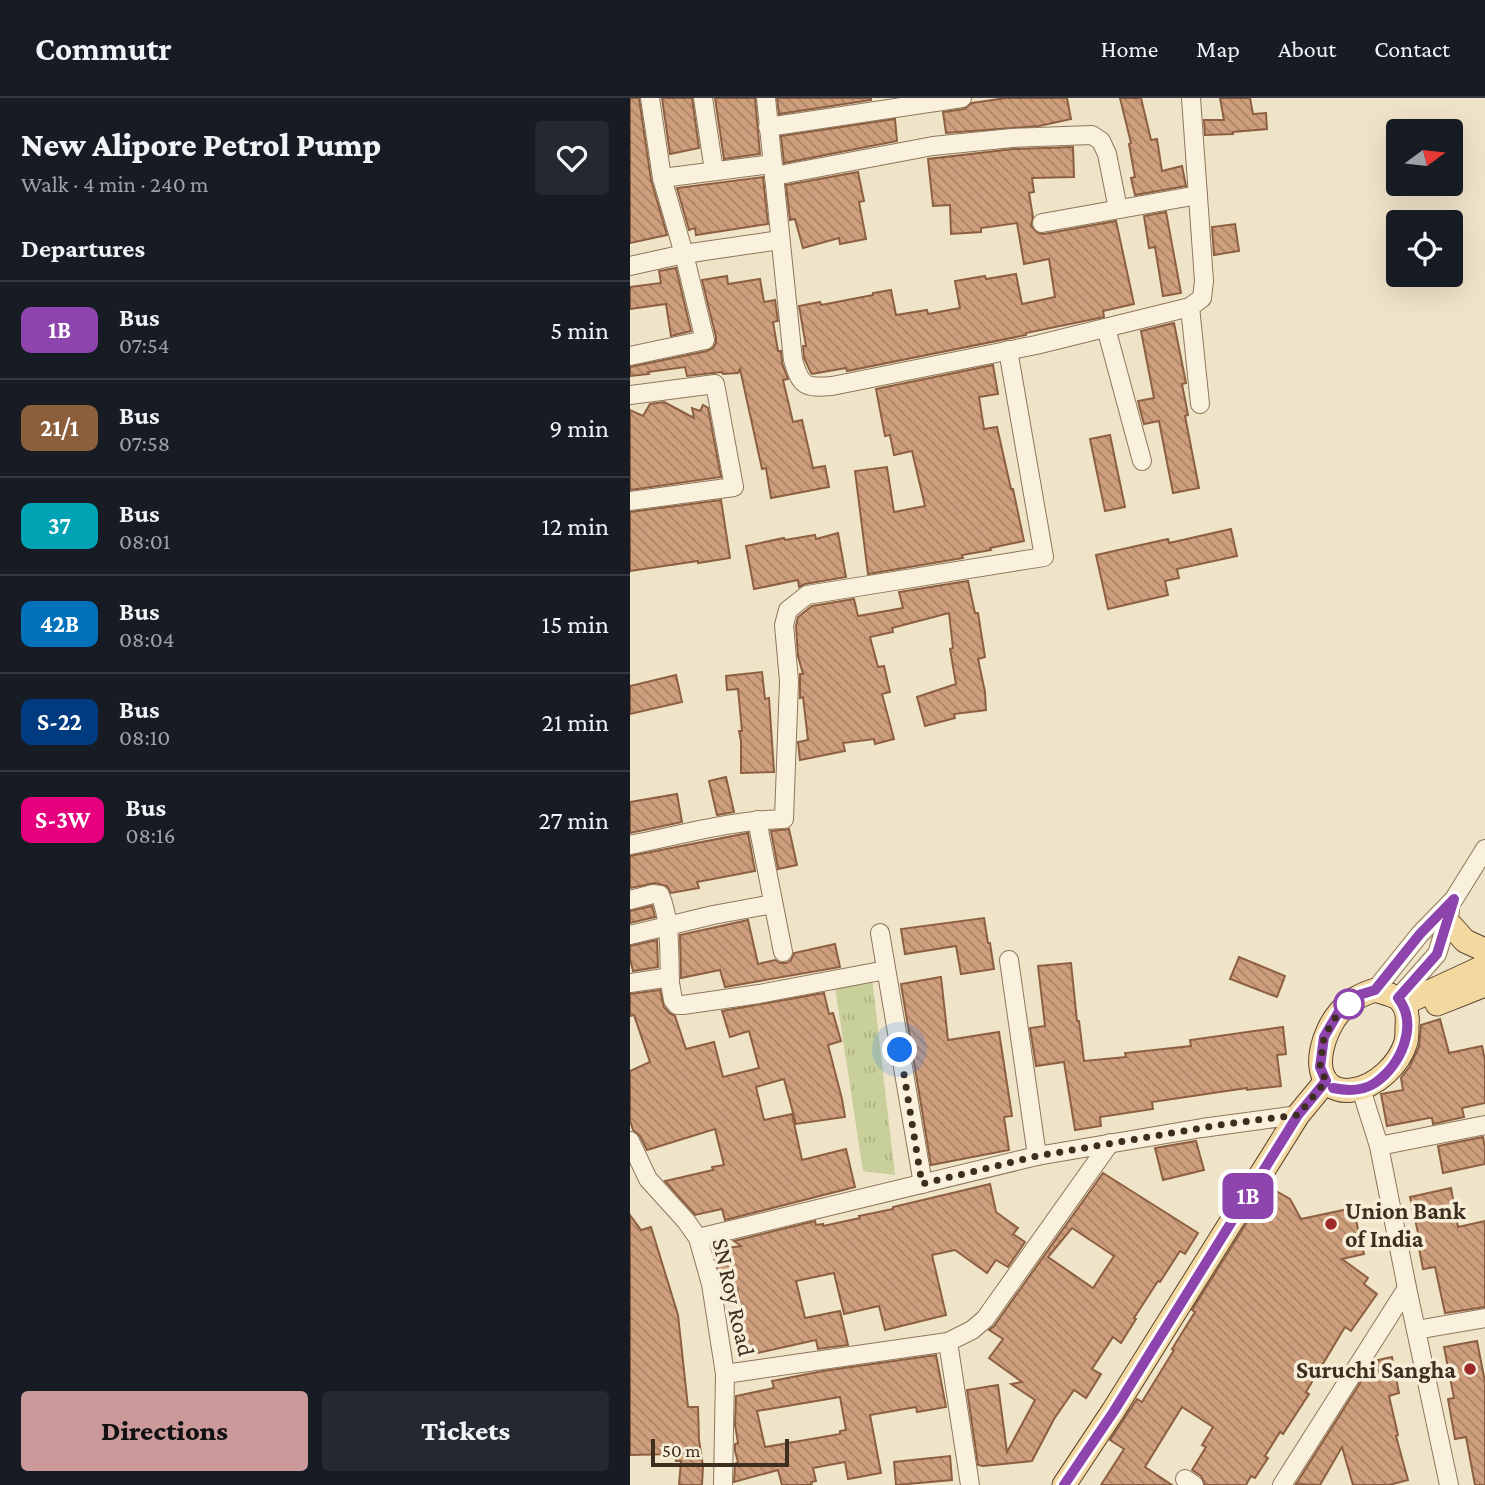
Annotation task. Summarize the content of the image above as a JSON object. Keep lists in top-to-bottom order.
{
  "streets": {
    "street": ["SN Roy Road"]
  },
  "places": ["Union Bank of India", "Suruchi Sangha"],
  "lines": ["bus line 1B"],
  "scale_bar": "50 m",
  "north": "right",
  "page": {
    "header": "Commutr",
    "nav": [
      "Home",
      "Map",
      "About",
      "Contact"
    ],
    "heading": [
      ["New Alipore Petrol Pump", "Walk · 4 min · 240 m"],
      "Departures"
    ],
    "on_map": "1B",
    "list": [
      {
        "mark": "1B",
        "name": "Bus",
        "note": "07:54",
        "value": "5 min"
      },
      {
        "mark": "21/1",
        "name": "Bus",
        "note": "07:58",
        "value": "9 min"
      },
      {
        "mark": "37",
        "name": "Bus",
        "note": "08:01",
        "value": "12 min"
      },
      {
        "mark": "42B",
        "name": "Bus",
        "note": "08:04",
        "value": "15 min"
      },
      {
        "mark": "S-22",
        "name": "Bus",
        "note": "08:10",
        "value": "21 min"
      },
      {
        "mark": "S-3W",
        "name": "Bus",
        "note": "08:16",
        "value": "27 min"
      }
    ],
    "buttons": ["Directions", "Tickets"],
    "scale": "50 m"
  }
}
